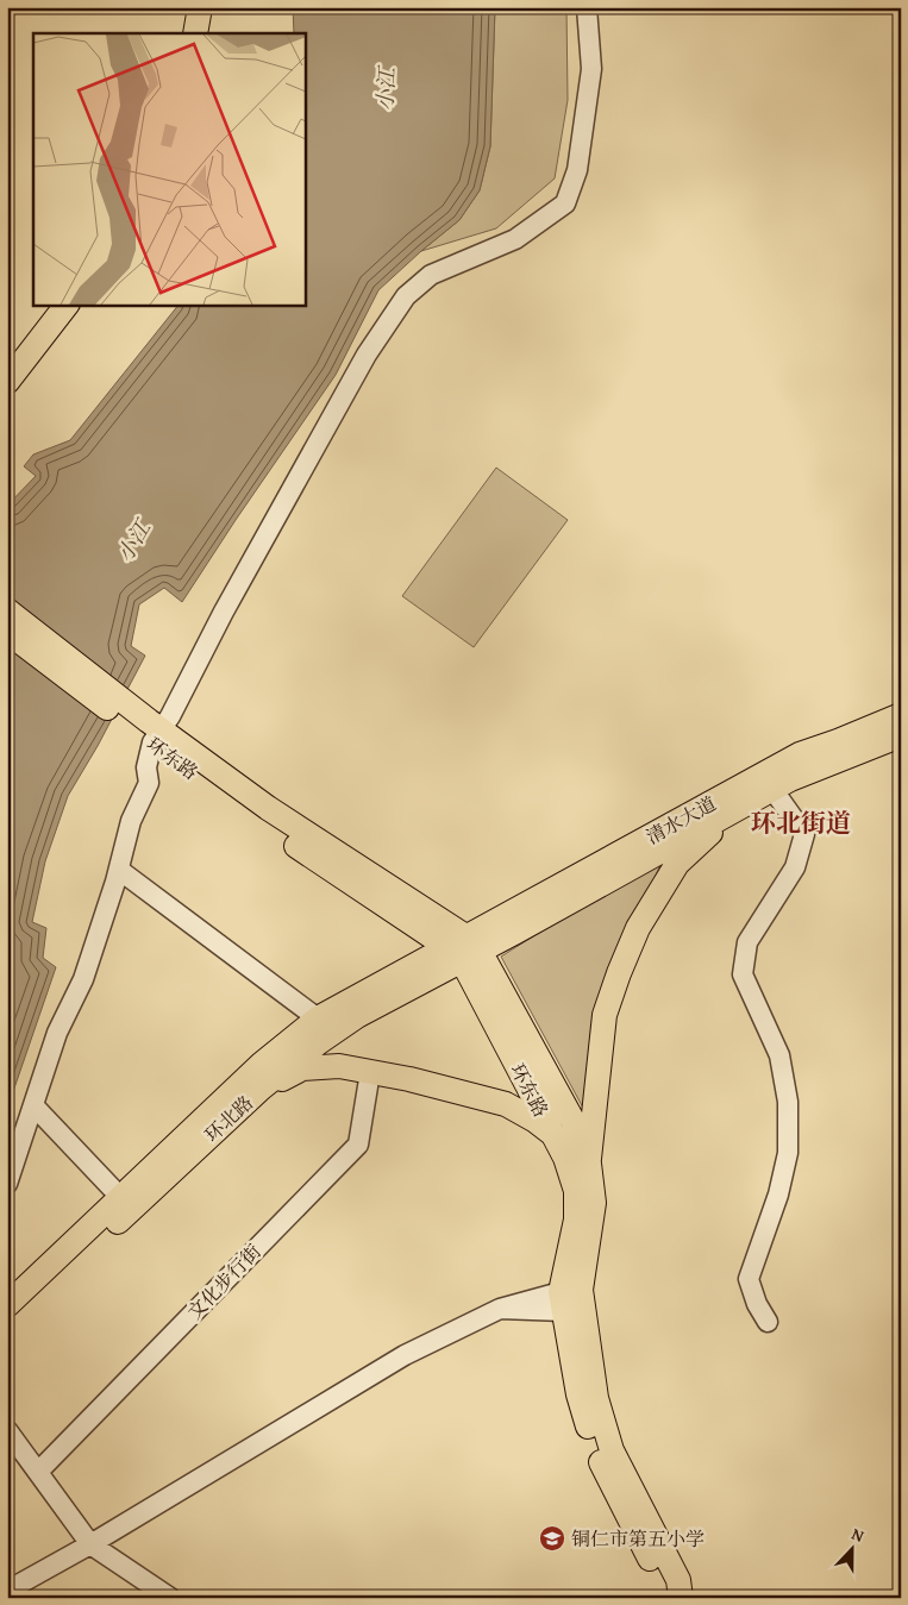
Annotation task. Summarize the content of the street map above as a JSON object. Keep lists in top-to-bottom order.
{
  "streets": {
    "main road": ["环东路", "清水大道", "环北路"],
    "street": ["文化步行街"]
  },
  "crossings": [
    ["环东路", "清水大道"],
    ["环东路", "环北路"],
    ["清水大道", "环北路"]
  ],
  "districts": ["环北街道"],
  "water": ["小江"],
  "places": {
    "school or university": ["铜仁市第五小学"]
  },
  "north": "top"
}
